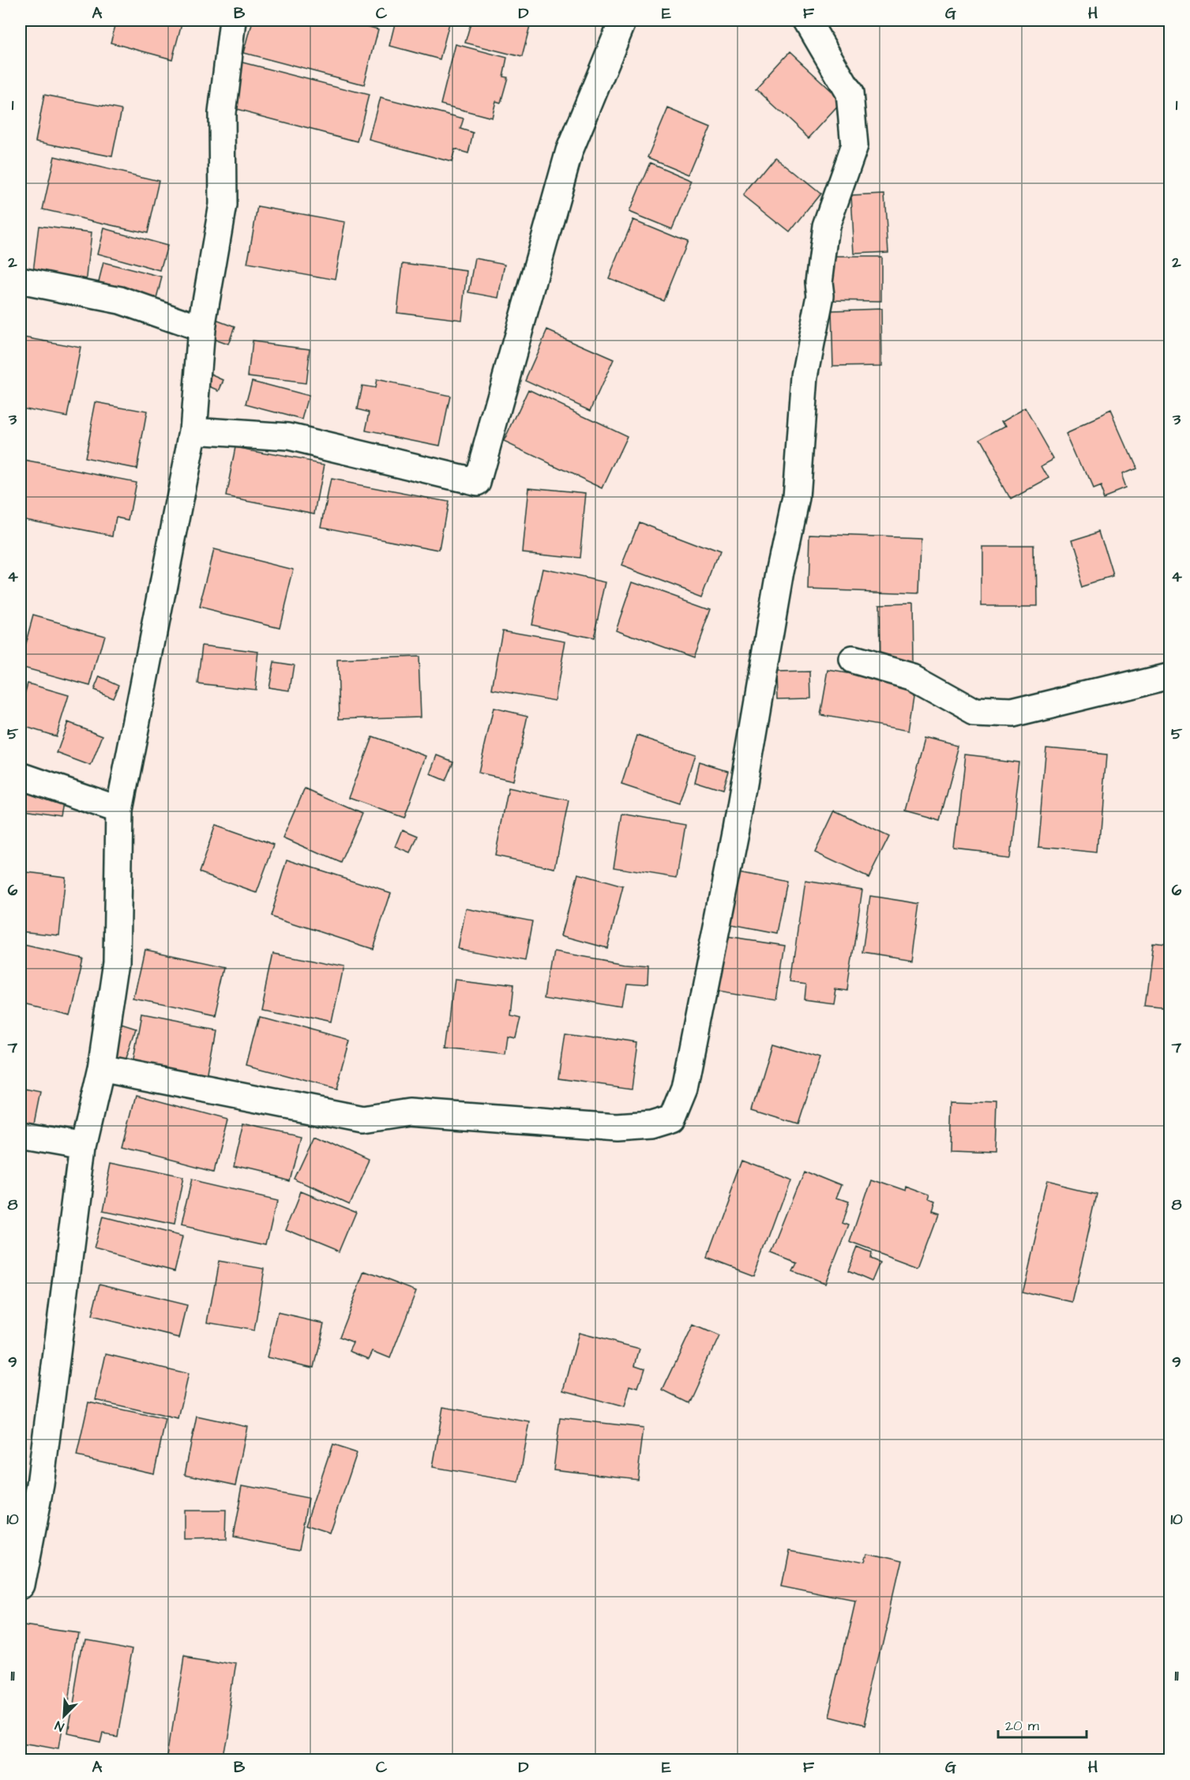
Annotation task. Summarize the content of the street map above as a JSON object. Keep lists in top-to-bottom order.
{
  "scale_bar": "20 m",
  "north": "bottom left",
  "grid": {
    "columns": [
      "A",
      "B",
      "C",
      "D",
      "E",
      "F",
      "G",
      "H"
    ],
    "rows": [
      "1",
      "2",
      "3",
      "4",
      "5",
      "6",
      "7",
      "8",
      "9",
      "10",
      "11"
    ]
  }
}
